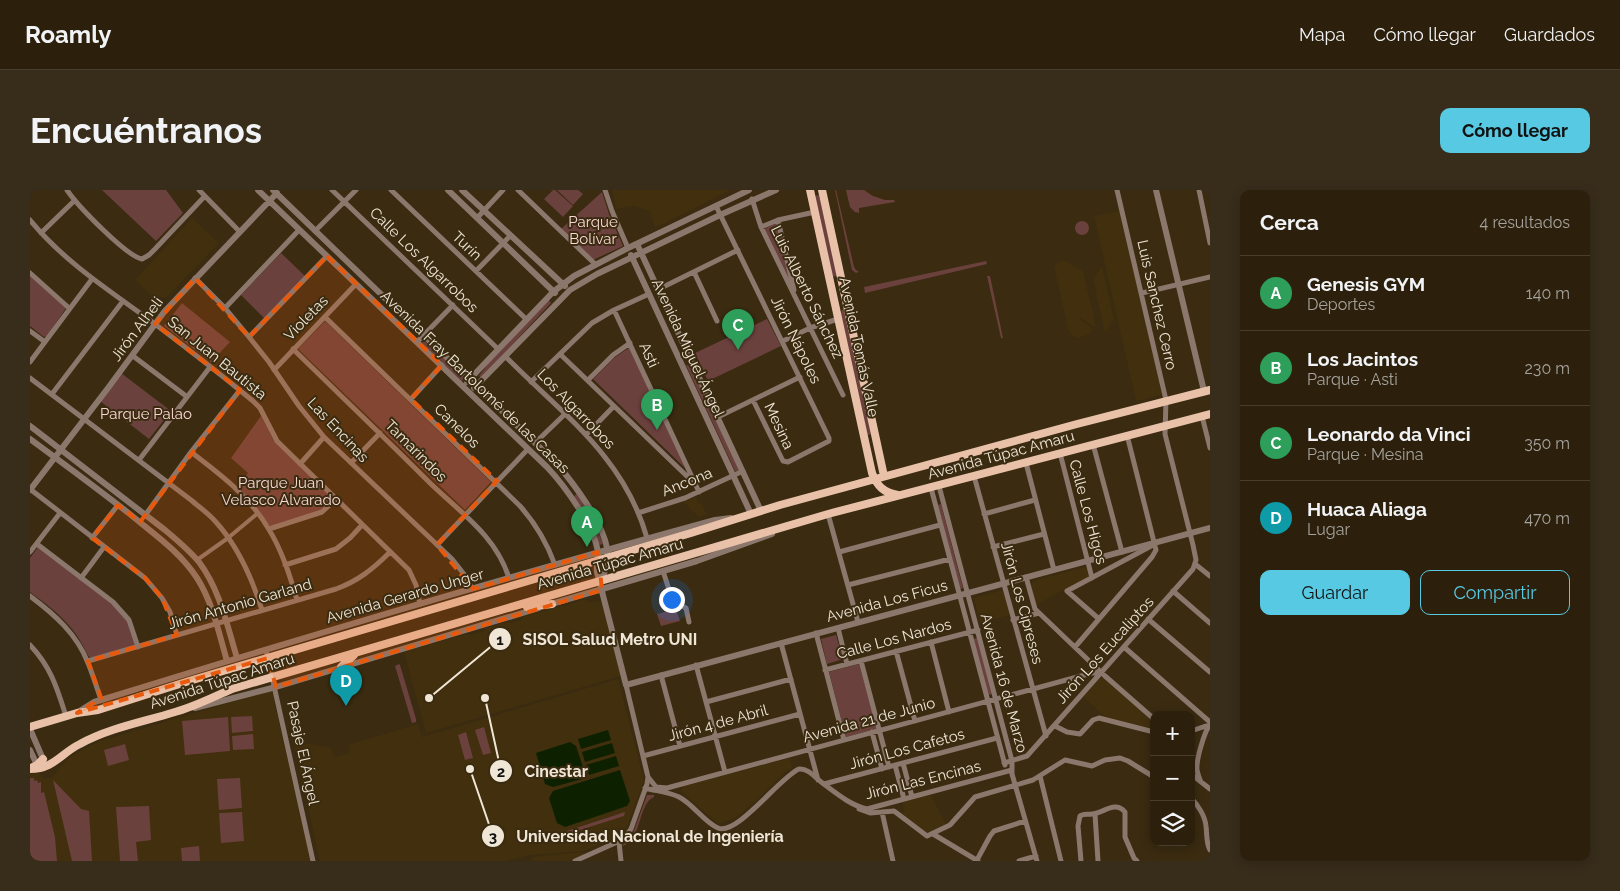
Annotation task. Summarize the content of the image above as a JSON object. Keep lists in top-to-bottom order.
{
  "streets": {
    "main road": ["Avenida Tomás Valle", "Avenida Túpac Amaru"],
    "street": [
      "Turín",
      "Calle Los Algarrobos",
      "Luis Alberto Sánchez",
      "Luis Sanchez Cerro",
      "Violetas",
      "Jirón Alheli",
      "Jirón Nápoles",
      "Avenida Miguel Ángel",
      "Asti",
      "San Juan Bautista",
      "Avenida Fray Bartolomé de las Casas",
      "Los Algarrobos",
      "Canelos",
      "Mesina",
      "Las Encinas",
      "Tamarindos",
      "Ancona",
      "Calle Los Higos",
      "Avenida Gerardo Unger",
      "Avenida Los Ficus",
      "Jirón Los Cipreses",
      "Jirón Antonio Garland",
      "Calle Los Nardos",
      "Jirón Los Eucaliptos",
      "Avenida 16 de Marzo",
      "Avenida 21 de Junio",
      "Jirón 4 de Abril",
      "Jirón Los Cafetos",
      "Pasaje El Ángel",
      "Jirón Las Encinas"
    ]
  },
  "crossings": [
    ["Luis Sanchez Cerro", "Avenida Túpac Amaru"],
    ["Luis Sanchez Cerro", "Avenida Los Ficus"],
    ["Violetas", "Avenida Fray Bartolomé de las Casas"],
    ["Violetas", "Canelos"],
    ["Violetas", "Las Encinas"],
    ["Violetas", "Tamarindos"],
    ["Jirón Alheli", "San Juan Bautista"],
    ["Jirón Alheli", "Avenida Fray Bartolomé de las Casas"],
    ["Jirón Alheli", "Las Encinas"],
    ["Jirón Nápoles", "Mesina"],
    ["Avenida Tomás Valle", "Avenida Túpac Amaru"],
    ["Avenida Miguel Ángel", "Avenida Túpac Amaru"],
    ["Avenida Miguel Ángel", "Ancona"],
    ["Avenida Miguel Ángel", "Avenida Gerardo Unger"],
    ["Asti", "Ancona"],
    ["San Juan Bautista", "Avenida Gerardo Unger"],
    ["San Juan Bautista", "Jirón Antonio Garland"],
    ["Avenida Fray Bartolomé de las Casas", "Avenida Túpac Amaru"],
    ["Avenida Fray Bartolomé de las Casas", "Avenida Gerardo Unger"],
    ["Avenida Fray Bartolomé de las Casas", "Avenida Los Ficus"],
    ["Los Algarrobos", "Ancona"],
    ["Los Algarrobos", "Avenida Gerardo Unger"],
    ["Canelos", "Avenida Gerardo Unger"],
    ["Las Encinas", "Avenida Gerardo Unger"],
    ["Tamarindos", "Avenida Gerardo Unger"],
    ["Avenida Túpac Amaru", "Calle Los Higos"],
    ["Avenida Túpac Amaru", "Avenida Gerardo Unger"],
    ["Avenida Túpac Amaru", "Jirón Los Cipreses"],
    ["Avenida Túpac Amaru", "Avenida 16 de Marzo"],
    ["Avenida Túpac Amaru", "Pasaje El Ángel"],
    ["Calle Los Higos", "Avenida Los Ficus"],
    ["Avenida Gerardo Unger", "Pasaje El Ángel"],
    ["Avenida Los Ficus", "Jirón Los Cipreses"],
    ["Avenida Los Ficus", "Avenida 16 de Marzo"],
    ["Jirón Los Cipreses", "Jirón Los Eucaliptos"],
    ["Jirón Los Cipreses", "Avenida 21 de Junio"],
    ["Calle Los Nardos", "Avenida 16 de Marzo"],
    ["Jirón Los Eucaliptos", "Avenida 16 de Marzo"],
    ["Jirón Los Eucaliptos", "Avenida 21 de Junio"],
    ["Avenida 16 de Marzo", "Avenida 21 de Junio"],
    ["Avenida 16 de Marzo", "Jirón Los Cafetos"],
    ["Avenida 16 de Marzo", "Jirón Las Encinas"],
    ["Jirón Los Cafetos", "Jirón Las Encinas"]
  ],
  "parks": ["Parque Bolívar", "Parque Palao", "Parque Juan Velasco Alvarado"],
  "places": ["SISOL Salud Metro UNI", "Cinestar", "Universidad Nacional de Ingeniería"],
  "page": {
    "header": "Roamly",
    "nav": ["Mapa", "Cómo llegar", "Guardados"],
    "buttons": [
      "Cómo llegar",
      ["Guardar", "Compartir"]
    ],
    "title": "Encuéntranos",
    "heading": ["Cerca", "4 resultados"],
    "list": [
      {
        "mark": "A",
        "name": "Genesis GYM",
        "note": "Deportes",
        "value": "140 m"
      },
      {
        "mark": "B",
        "name": "Los Jacintos",
        "note": "Parque · Asti",
        "value": "230 m"
      },
      {
        "mark": "C",
        "name": "Leonardo da Vinci",
        "note": "Parque · Mesina",
        "value": "350 m"
      },
      {
        "mark": "D",
        "name": "Huaca Aliaga",
        "note": "Lugar",
        "value": "470 m"
      }
    ],
    "pins": [
      "C",
      "B",
      "A",
      "D"
    ],
    "map_buttons": ["+", "−"]
  }
}
